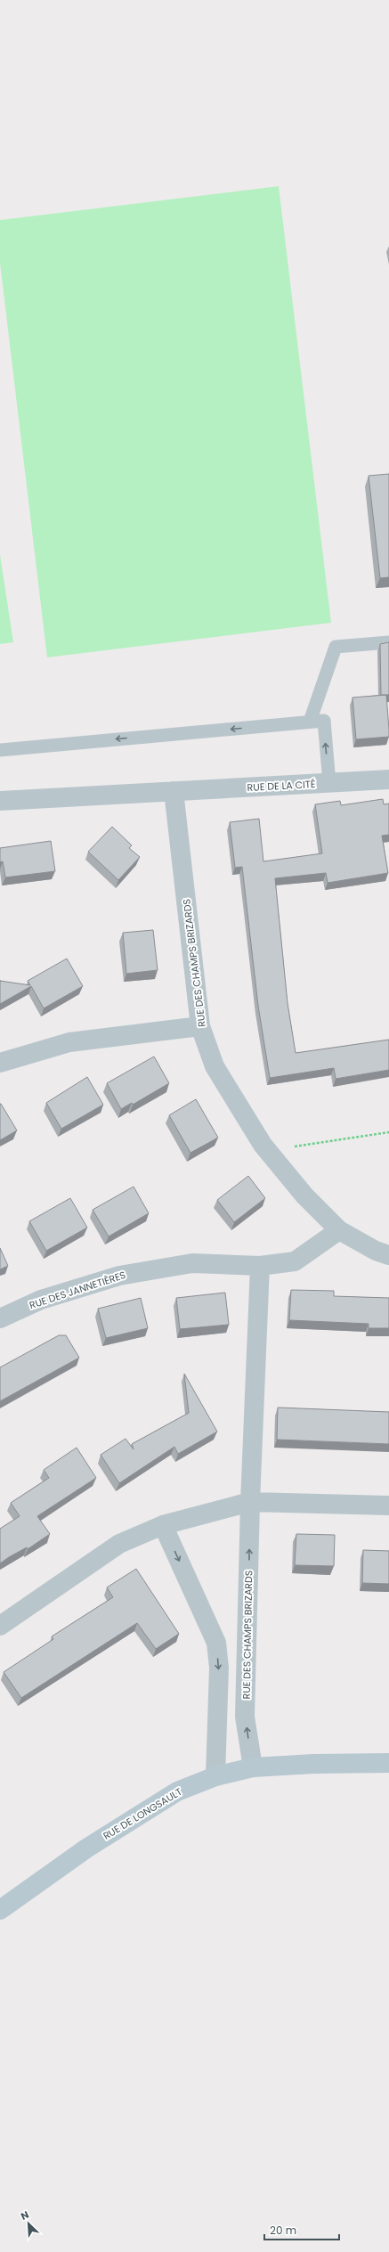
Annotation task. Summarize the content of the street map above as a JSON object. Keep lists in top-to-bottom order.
{
  "streets": {
    "street": [
      "RUE DE LA CITÉ",
      "RUE DES CHAMPS BRIZARDS",
      "RUE DES JANNETIÈRES",
      "RUE DE LONGSAULT"
    ]
  },
  "crossings": [
    ["RUE DE LA CITÉ", "RUE DES CHAMPS BRIZARDS"],
    ["RUE DES CHAMPS BRIZARDS", "RUE DES JANNETIÈRES"],
    ["RUE DES CHAMPS BRIZARDS", "RUE DE LONGSAULT"]
  ],
  "scale_bar": "20 m",
  "north": "top left"
}
